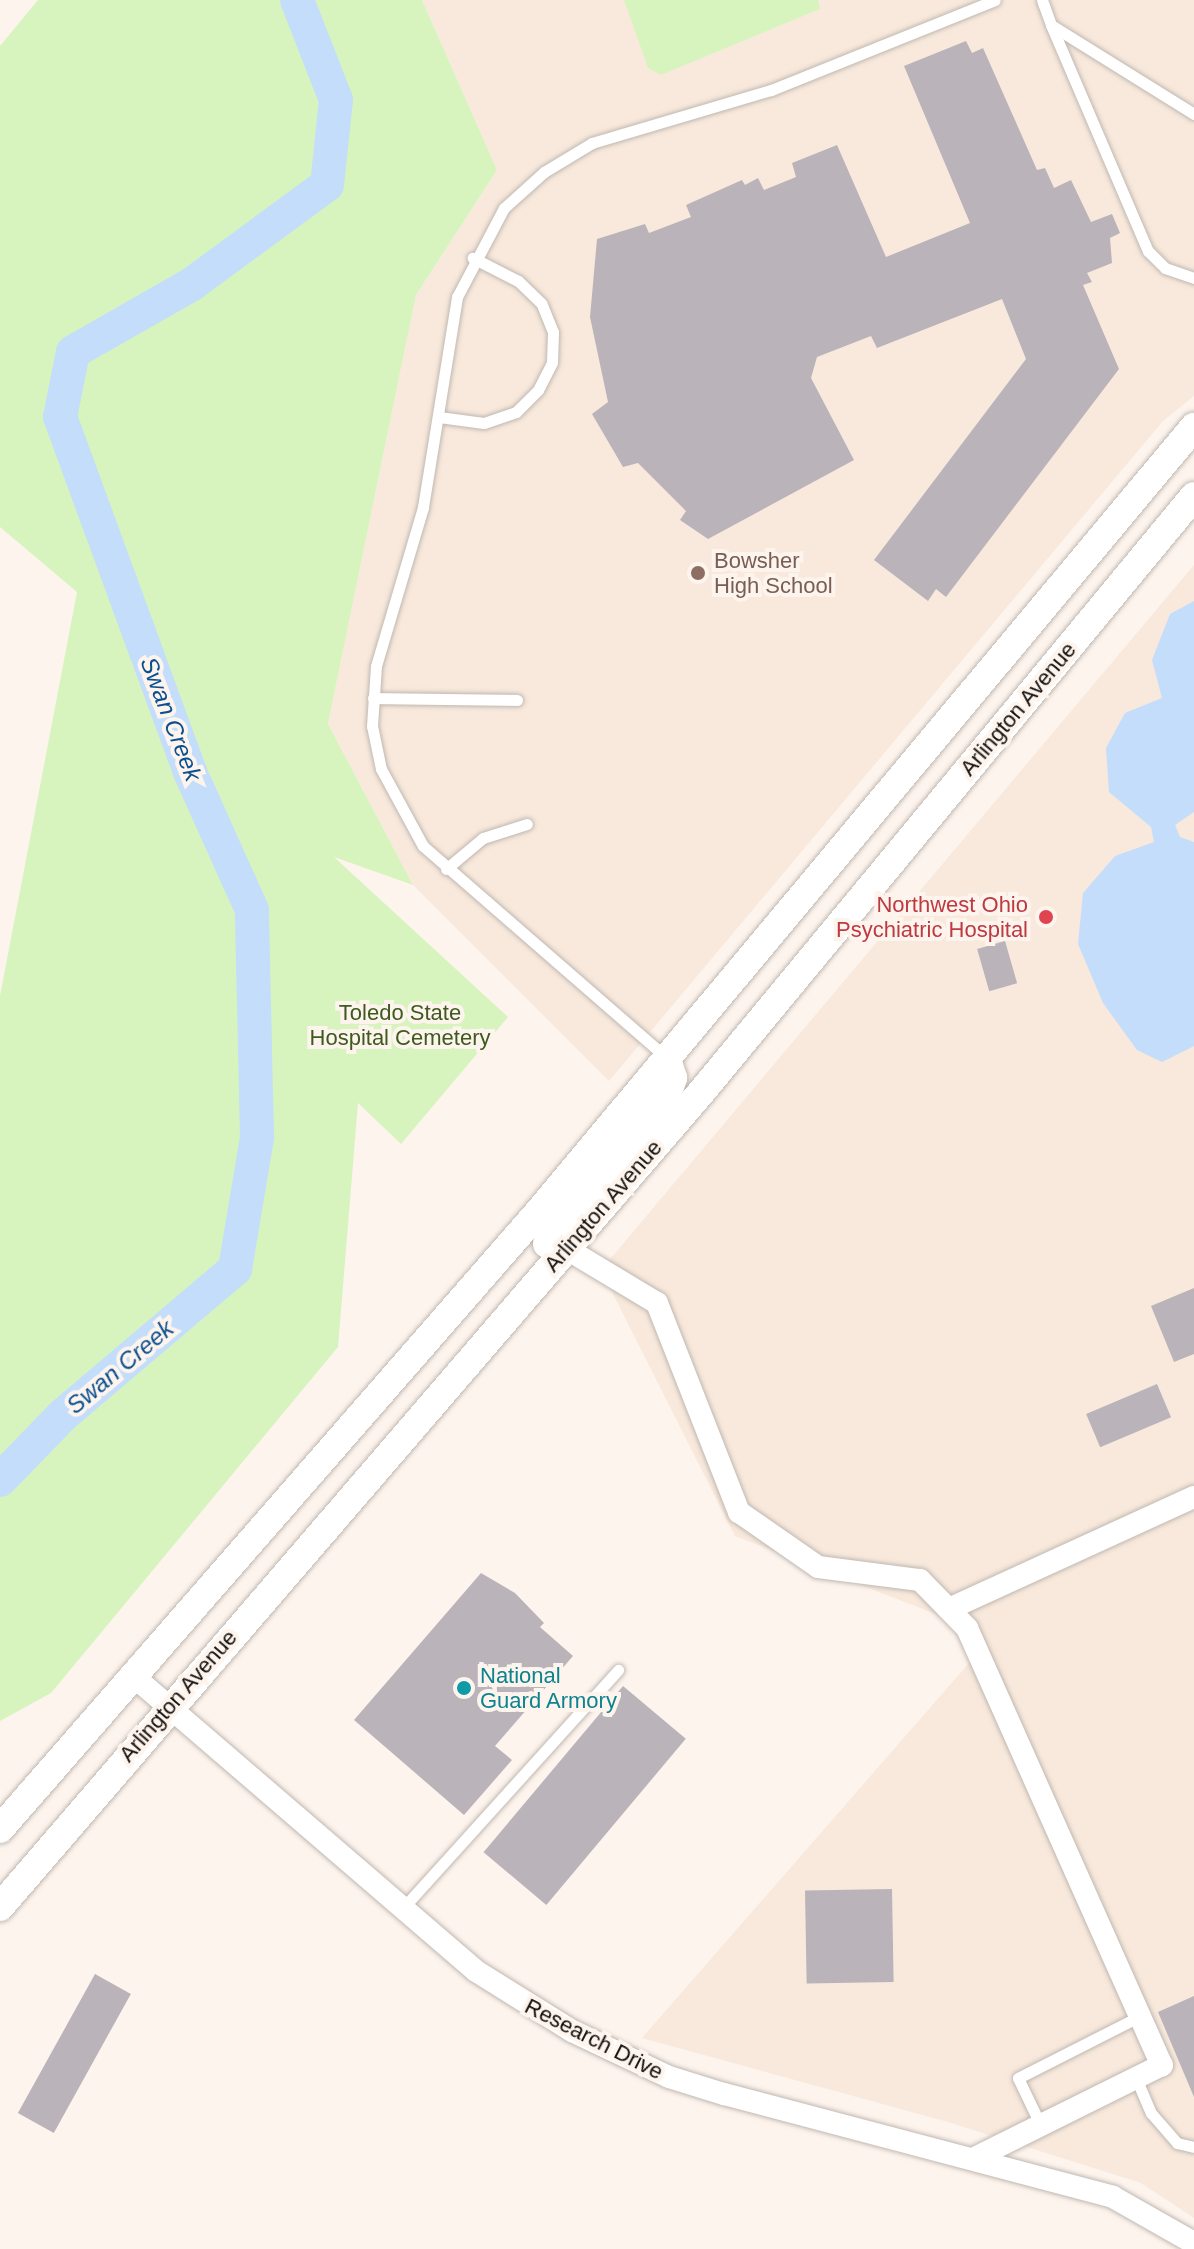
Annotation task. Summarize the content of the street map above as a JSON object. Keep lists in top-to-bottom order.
{
  "streets": {
    "street": ["Arlington Avenue", "Research Drive"]
  },
  "crossings": [
    ["Arlington Avenue", "Research Drive"]
  ],
  "water": ["Swan Creek"],
  "parks": ["Toledo State Hospital Cemetery"],
  "places": ["Bowsher High School", "Northwest Ohio Psychiatric Hospital", "National Guard Armory"]
}
